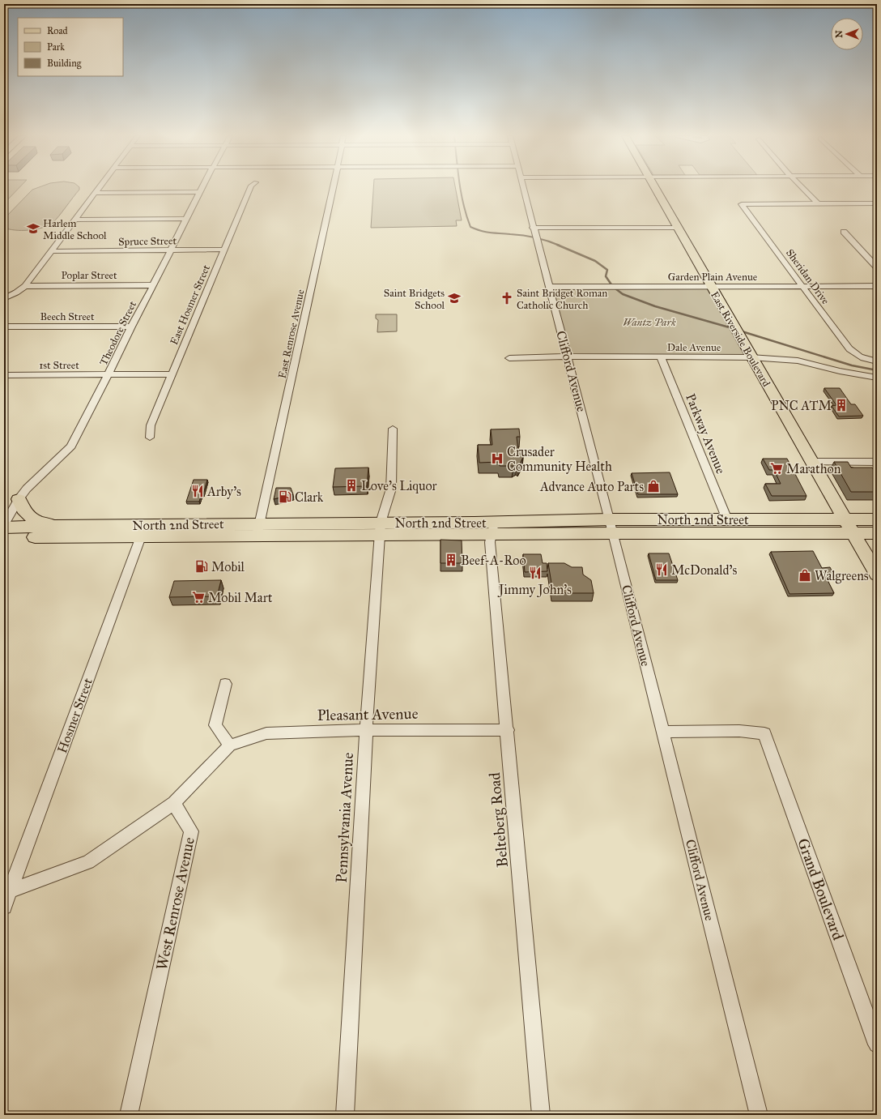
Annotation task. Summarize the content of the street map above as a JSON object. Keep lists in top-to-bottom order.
{
  "streets": {
    "main road": ["East Riverside Boulevard", "North 2nd Street"],
    "street": [
      "Spruce Street",
      "Poplar Street",
      "Garden Plain Avenue",
      "Sheridan Drive",
      "East Hosmer Street",
      "Beech Street",
      "Theodore Street",
      "East Renrose Avenue",
      "Dale Avenue",
      "1st Street",
      "Clifford Avenue",
      "Parkway Avenue",
      "Pleasant Avenue",
      "Hosmer Street",
      "Pennsylvania Avenue",
      "Belteberg Road",
      "Grand Boulevard",
      "West Renrose Avenue"
    ]
  },
  "crossings": [
    ["Spruce Street", "East Hosmer Street"],
    ["Spruce Street", "Theodore Street"],
    ["Poplar Street", "Theodore Street"],
    ["Garden Plain Avenue", "Sheridan Drive"],
    ["Garden Plain Avenue", "East Riverside Boulevard"],
    ["Garden Plain Avenue", "Clifford Avenue"],
    ["East Hosmer Street", "1st Street"],
    ["Beech Street", "Theodore Street"],
    ["Theodore Street", "1st Street"],
    ["East Renrose Avenue", "North 2nd Street"],
    ["East Riverside Boulevard", "Dale Avenue"],
    ["East Riverside Boulevard", "North 2nd Street"],
    ["Dale Avenue", "Clifford Avenue"],
    ["Dale Avenue", "Parkway Avenue"],
    ["Clifford Avenue", "North 2nd Street"],
    ["Clifford Avenue", "Grand Boulevard"],
    ["Parkway Avenue", "North 2nd Street"],
    ["North 2nd Street", "Hosmer Street"],
    ["North 2nd Street", "Pennsylvania Avenue"],
    ["North 2nd Street", "Belteberg Road"],
    ["Pleasant Avenue", "Pennsylvania Avenue"],
    ["Pleasant Avenue", "Belteberg Road"]
  ],
  "parks": ["Wantz Park"],
  "places": {
    "school or university": ["Harlem Middle School", "Saint Bridgets School"],
    "church": ["Saint Bridget Roman Catholic Church"],
    "building": ["PNC ATM", "Love's Liquor", "Beef-A-Roo"],
    "hospital": ["Crusader Community Health"],
    "supermarket": ["Marathon", "Mobil Mart"],
    "shop": ["Advance Auto Parts", "Walgreens"],
    "restaurant": ["Arby's", "McDonald's", "Jimmy John's"],
    "fuel station": ["Clark", "Mobil"]
  },
  "legend": ["Road", "Park", "Building"],
  "north": "left"
}
